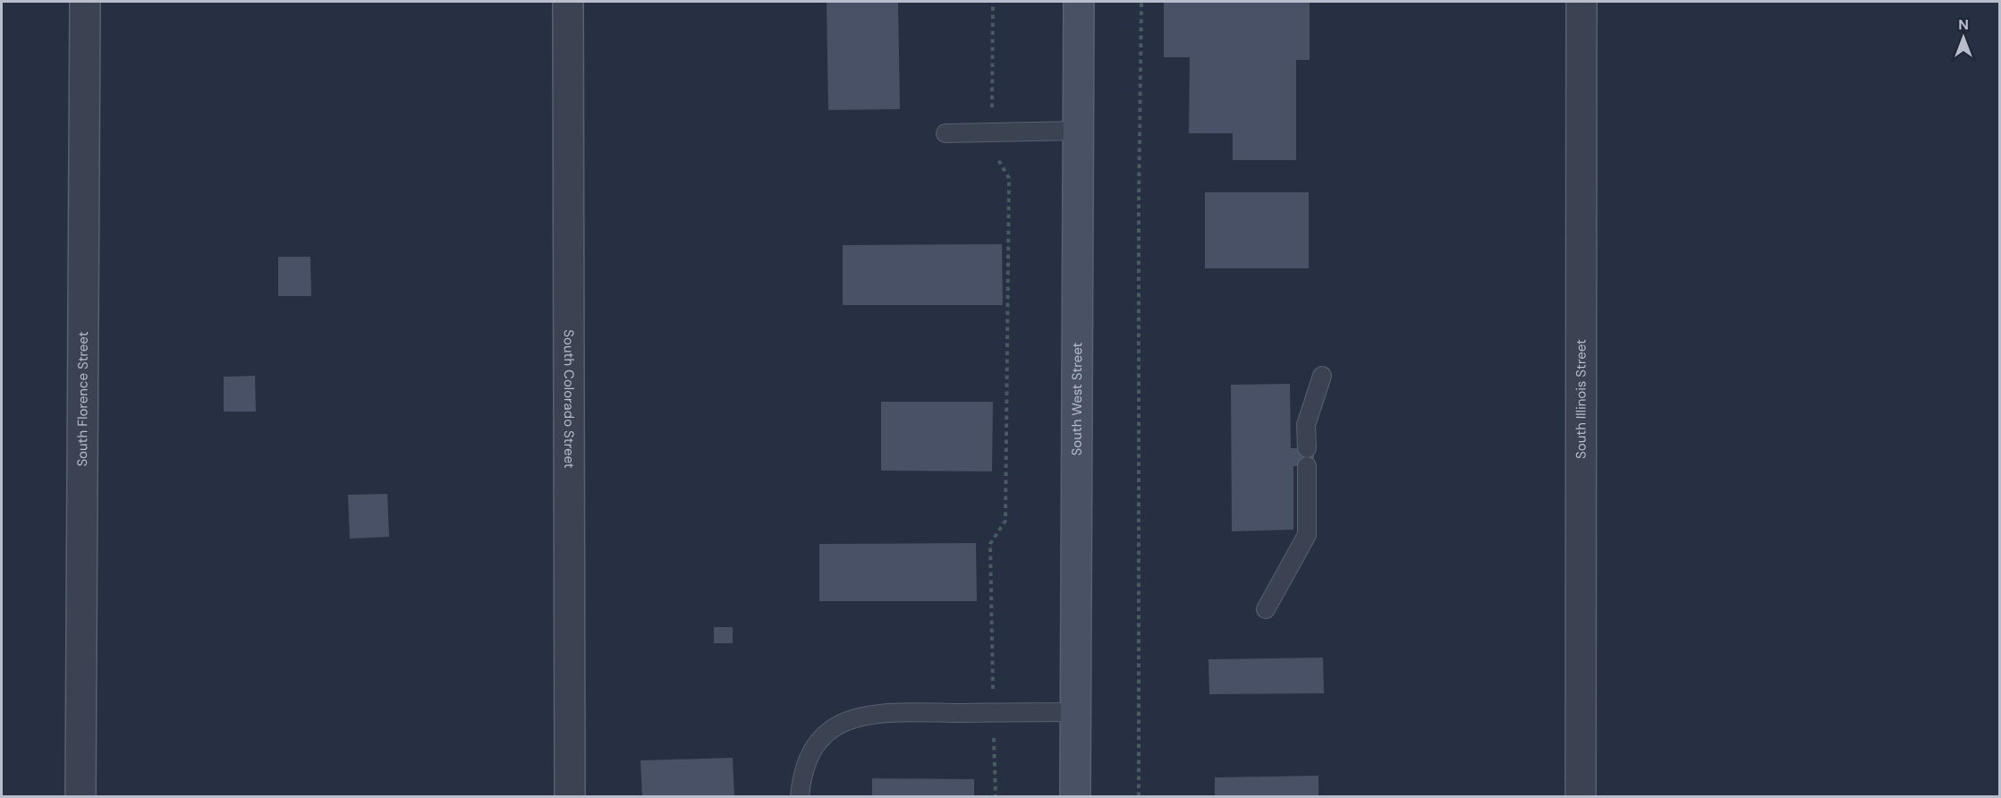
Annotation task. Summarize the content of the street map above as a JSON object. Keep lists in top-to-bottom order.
{
  "streets": {
    "main road": ["South West Street"],
    "street": ["South Florence Street", "South Colorado Street", "South Illinois Street"]
  },
  "north": "top"
}
